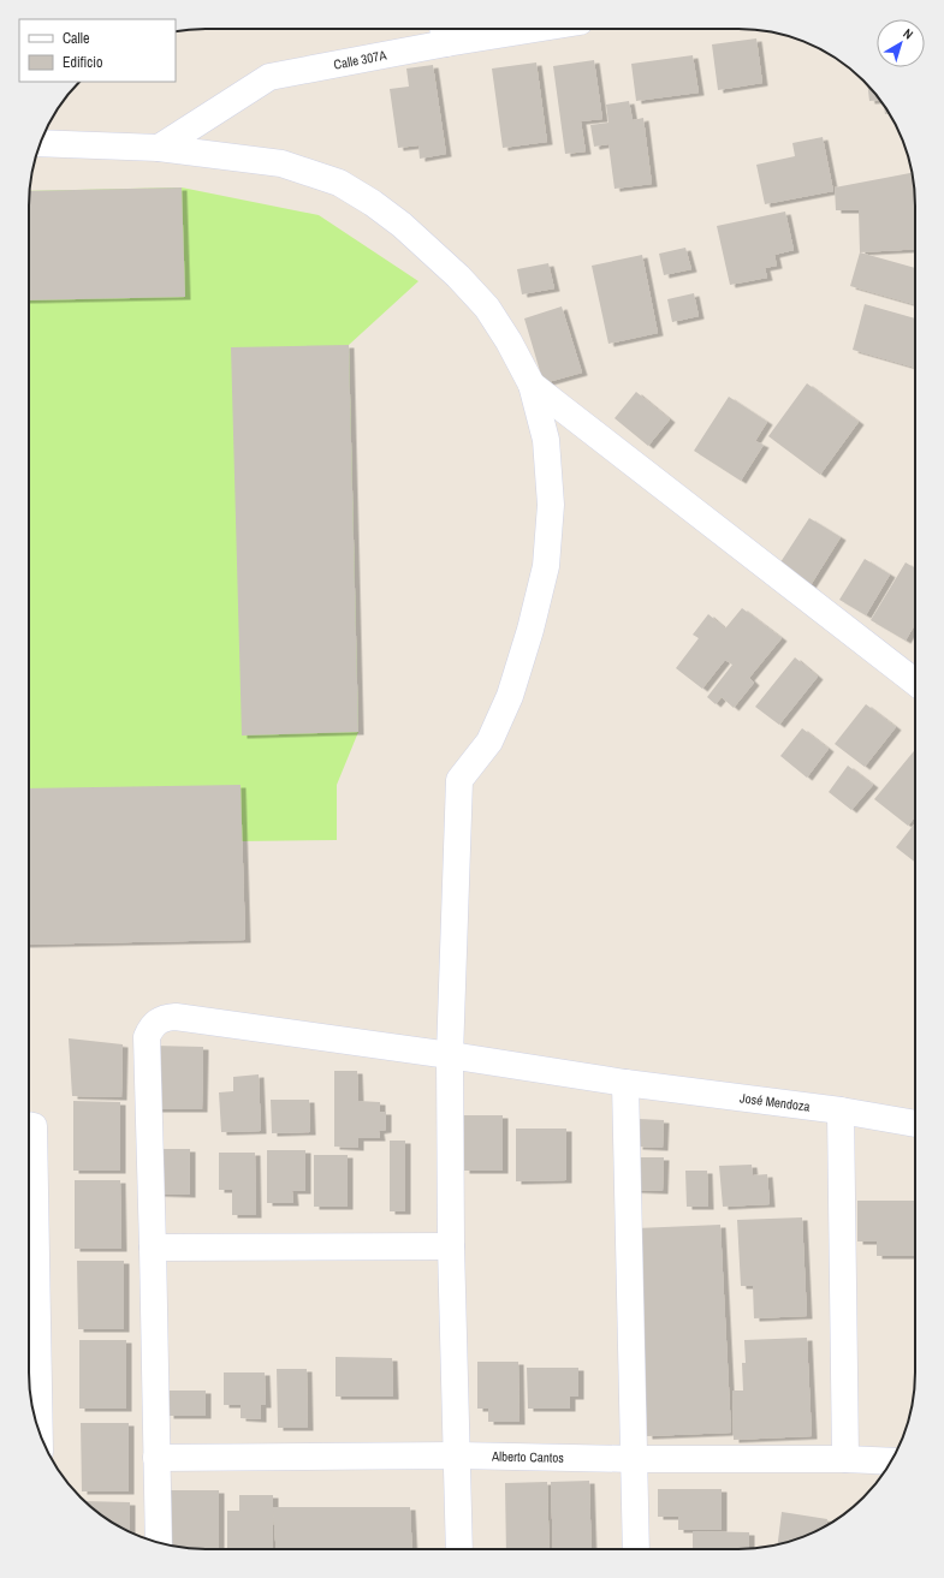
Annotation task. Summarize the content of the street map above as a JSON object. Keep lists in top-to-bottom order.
{
  "streets": {
    "street": ["Calle 307A", "José Mendoza", "Alberto Cantos"]
  },
  "crossings": [
    ["José Mendoza", "Alberto Cantos"]
  ],
  "legend": ["Calle", "Edificio"],
  "north": "top right"
}
